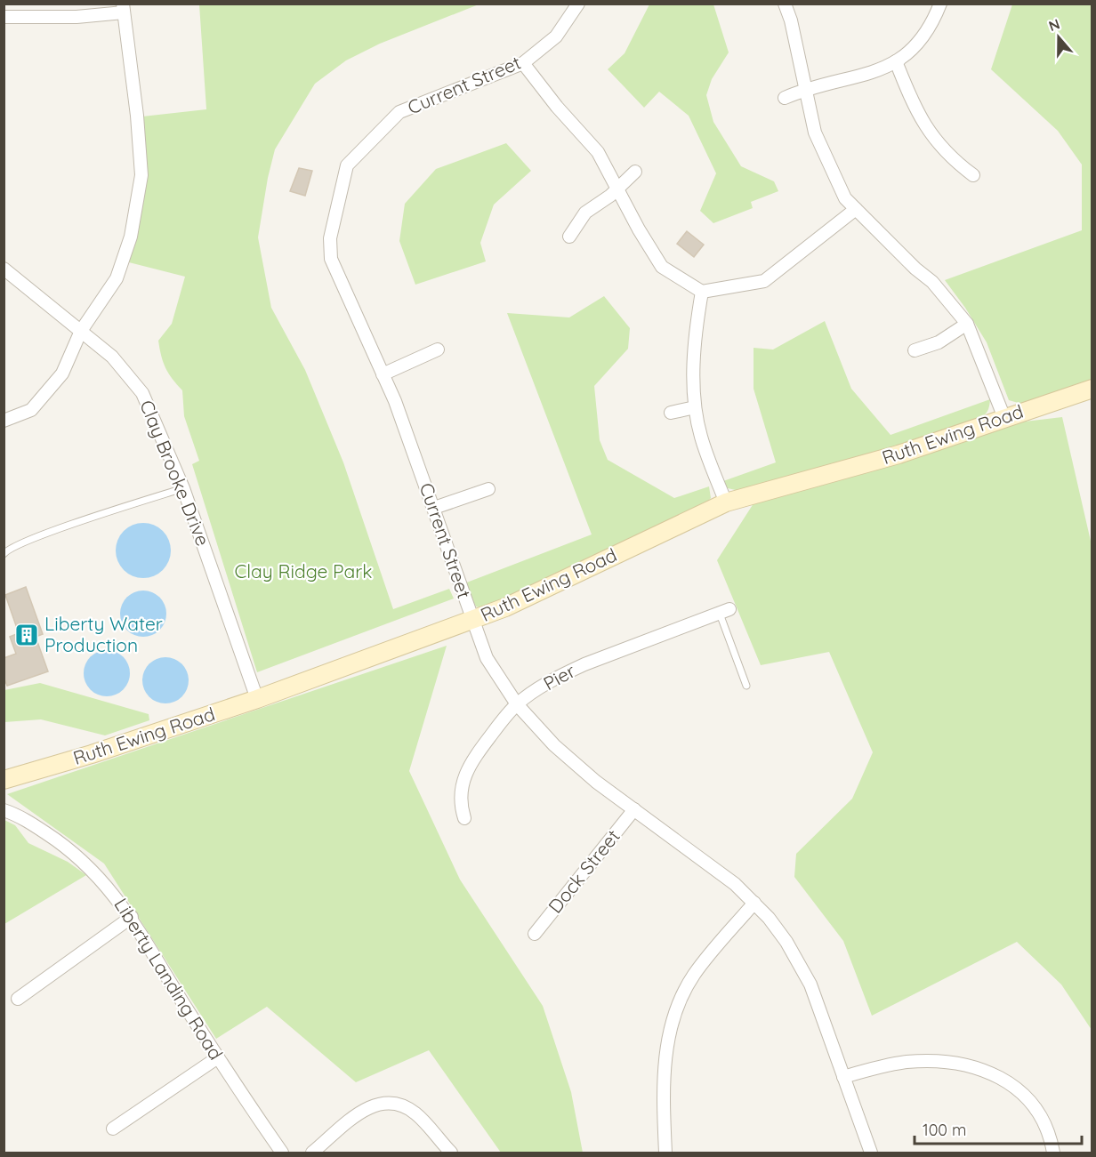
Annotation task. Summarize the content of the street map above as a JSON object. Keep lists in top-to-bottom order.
{
  "streets": {
    "street": [
      "Current Street",
      "Ruth Ewing Road",
      "Clay Brooke Drive",
      "Pier",
      "Dock Street",
      "Liberty Landing Road"
    ]
  },
  "crossings": [
    ["Current Street", "Ruth Ewing Road"],
    ["Current Street", "Pier"],
    ["Current Street", "Dock Street"],
    ["Ruth Ewing Road", "Clay Brooke Drive"]
  ],
  "parks": ["Clay Ridge Park"],
  "places": {
    "building": ["Liberty Water Production"]
  },
  "scale_bar": "100 m",
  "north": "top"
}
